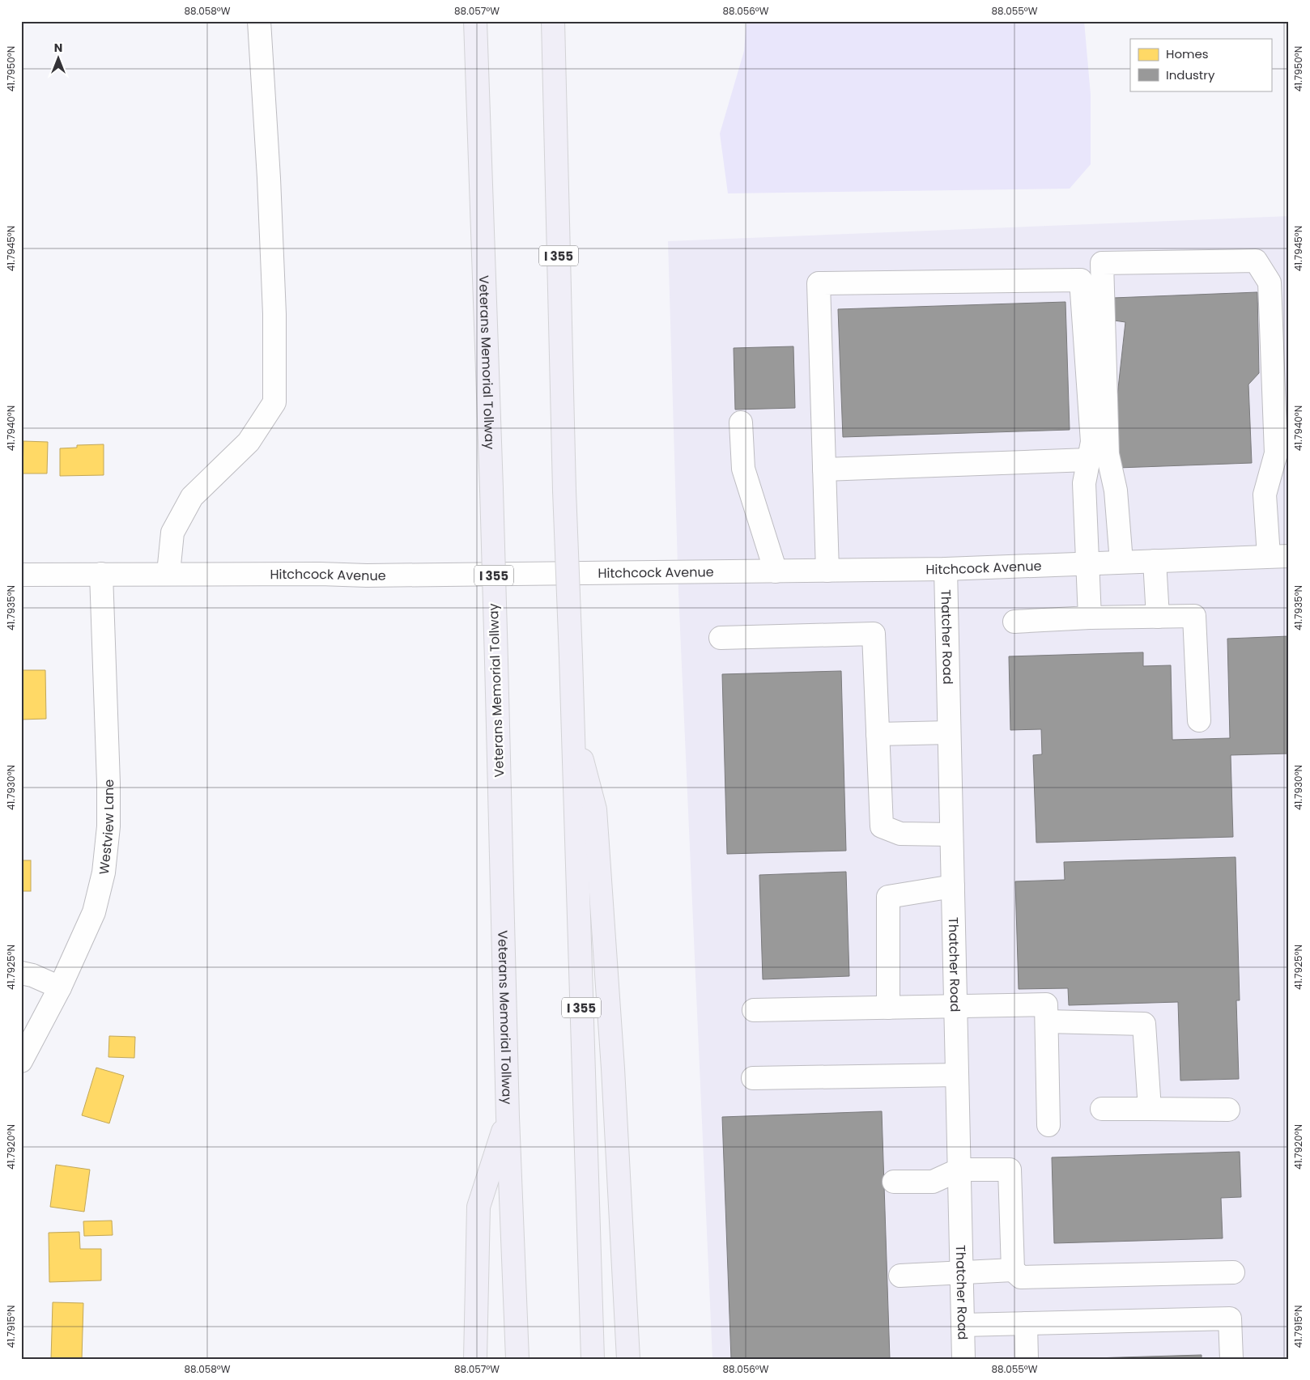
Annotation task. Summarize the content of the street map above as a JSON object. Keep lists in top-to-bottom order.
{
  "streets": {
    "highway": ["I 355", "Veterans Memorial Tollway"],
    "street": ["Hitchcock Avenue", "Thatcher Road", "Westview Lane"]
  },
  "crossings": [
    ["Hitchcock Avenue", "Thatcher Road"],
    ["Hitchcock Avenue", "Westview Lane"]
  ],
  "legend": ["Homes", "Industry"],
  "north": "top",
  "coordinates": [
    "88.058°W",
    "88.057°W",
    "88.056°W",
    "88.055°W",
    "41.7950°N",
    "41.7945°N",
    "41.7940°N",
    "41.7935°N",
    "41.7930°N",
    "41.7925°N",
    "41.7920°N",
    "41.7915°N"
  ]
}
